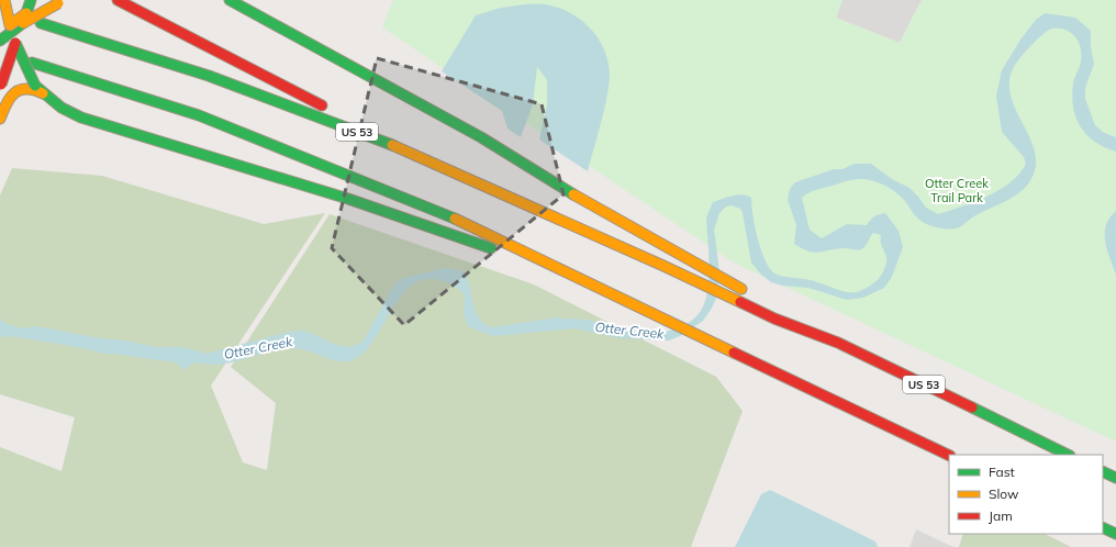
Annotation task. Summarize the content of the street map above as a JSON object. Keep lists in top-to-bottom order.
{
  "streets": {
    "main road": ["US 53"]
  },
  "water": ["Otter Creek"],
  "parks": ["Otter Creek Trail Park"],
  "legend": ["Fast", "Slow", "Jam"]
}
